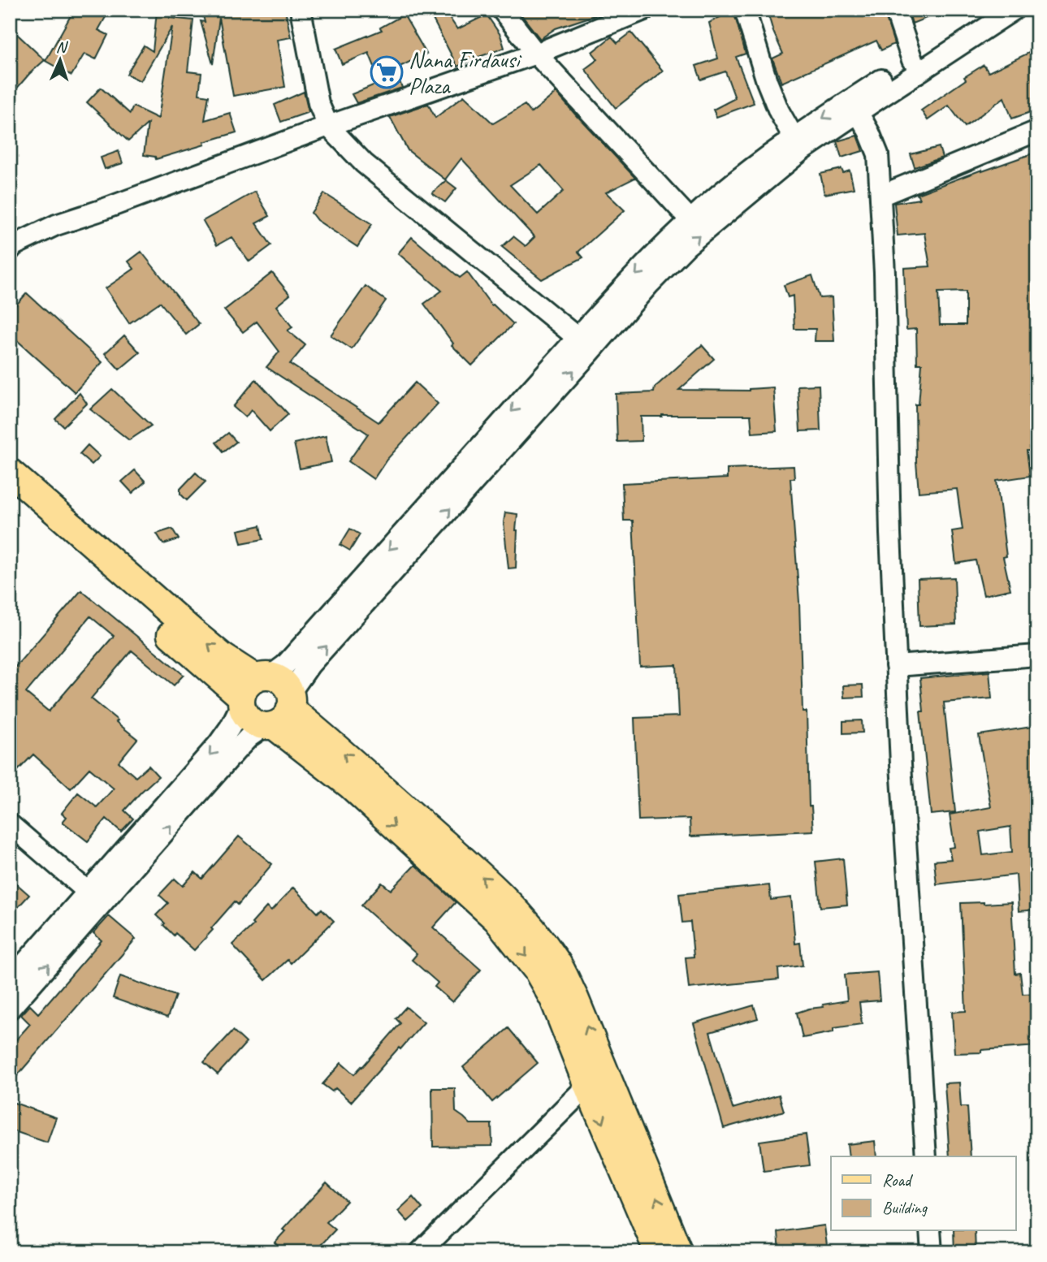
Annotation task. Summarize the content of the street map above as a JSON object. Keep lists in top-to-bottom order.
{
  "places": {
    "supermarket": ["Nana Firdausi Plaza"]
  },
  "legend": ["Road", "Building"],
  "north": "top"
}
